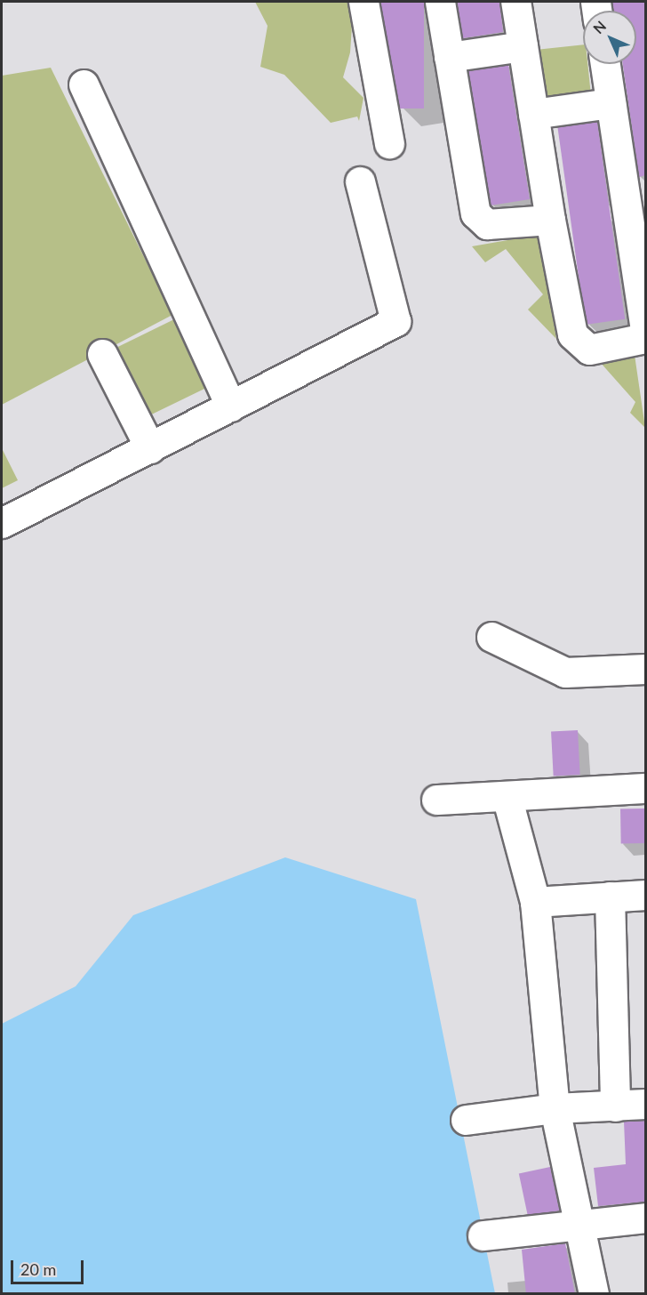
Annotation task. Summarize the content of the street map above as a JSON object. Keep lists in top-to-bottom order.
{
  "scale_bar": "20 m",
  "north": "top left"
}
